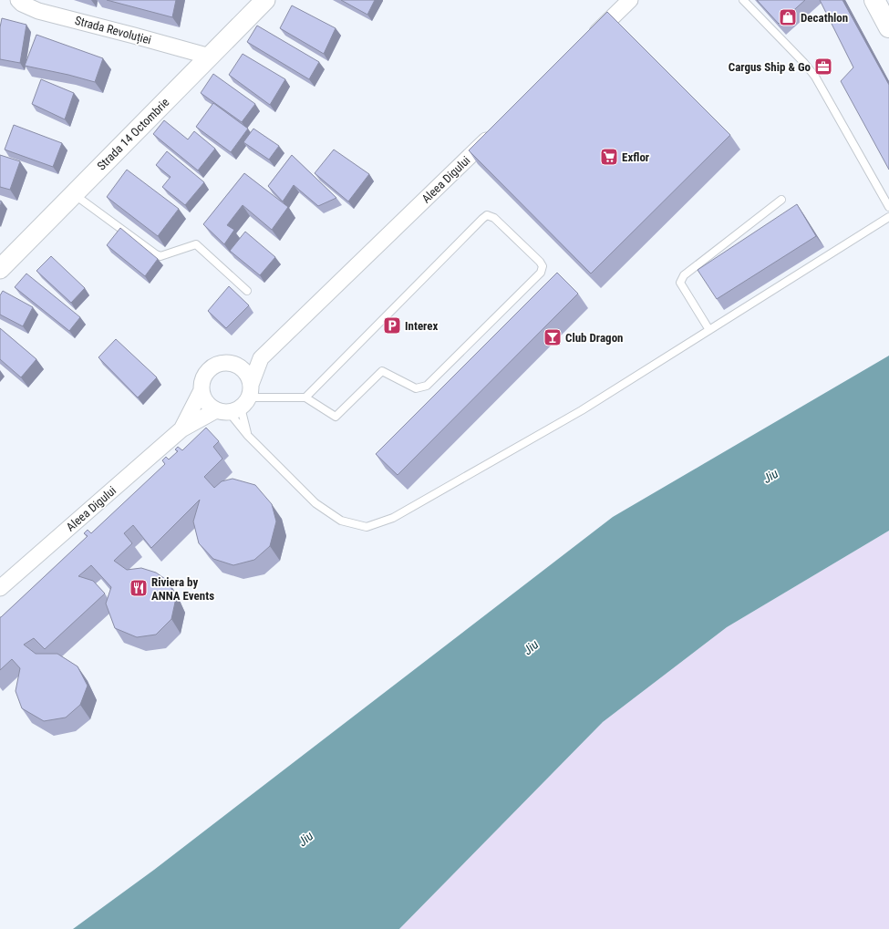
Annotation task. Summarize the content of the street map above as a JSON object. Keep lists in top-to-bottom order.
{
  "streets": {
    "street": ["Strada Revoluției", "Strada 14 Octombrie", "Aleea Digului"]
  },
  "crossings": [
    ["Strada Revoluției", "Strada 14 Octombrie"]
  ],
  "water": ["Jiu"],
  "places": {
    "shop": ["Decathlon"],
    "office": ["Cargus Ship & Go"],
    "supermarket": ["Exflor"],
    "parking": ["Interex"],
    "bar": ["Club Dragon"],
    "restaurant": ["Riviera by ANNA Events"]
  }
}
